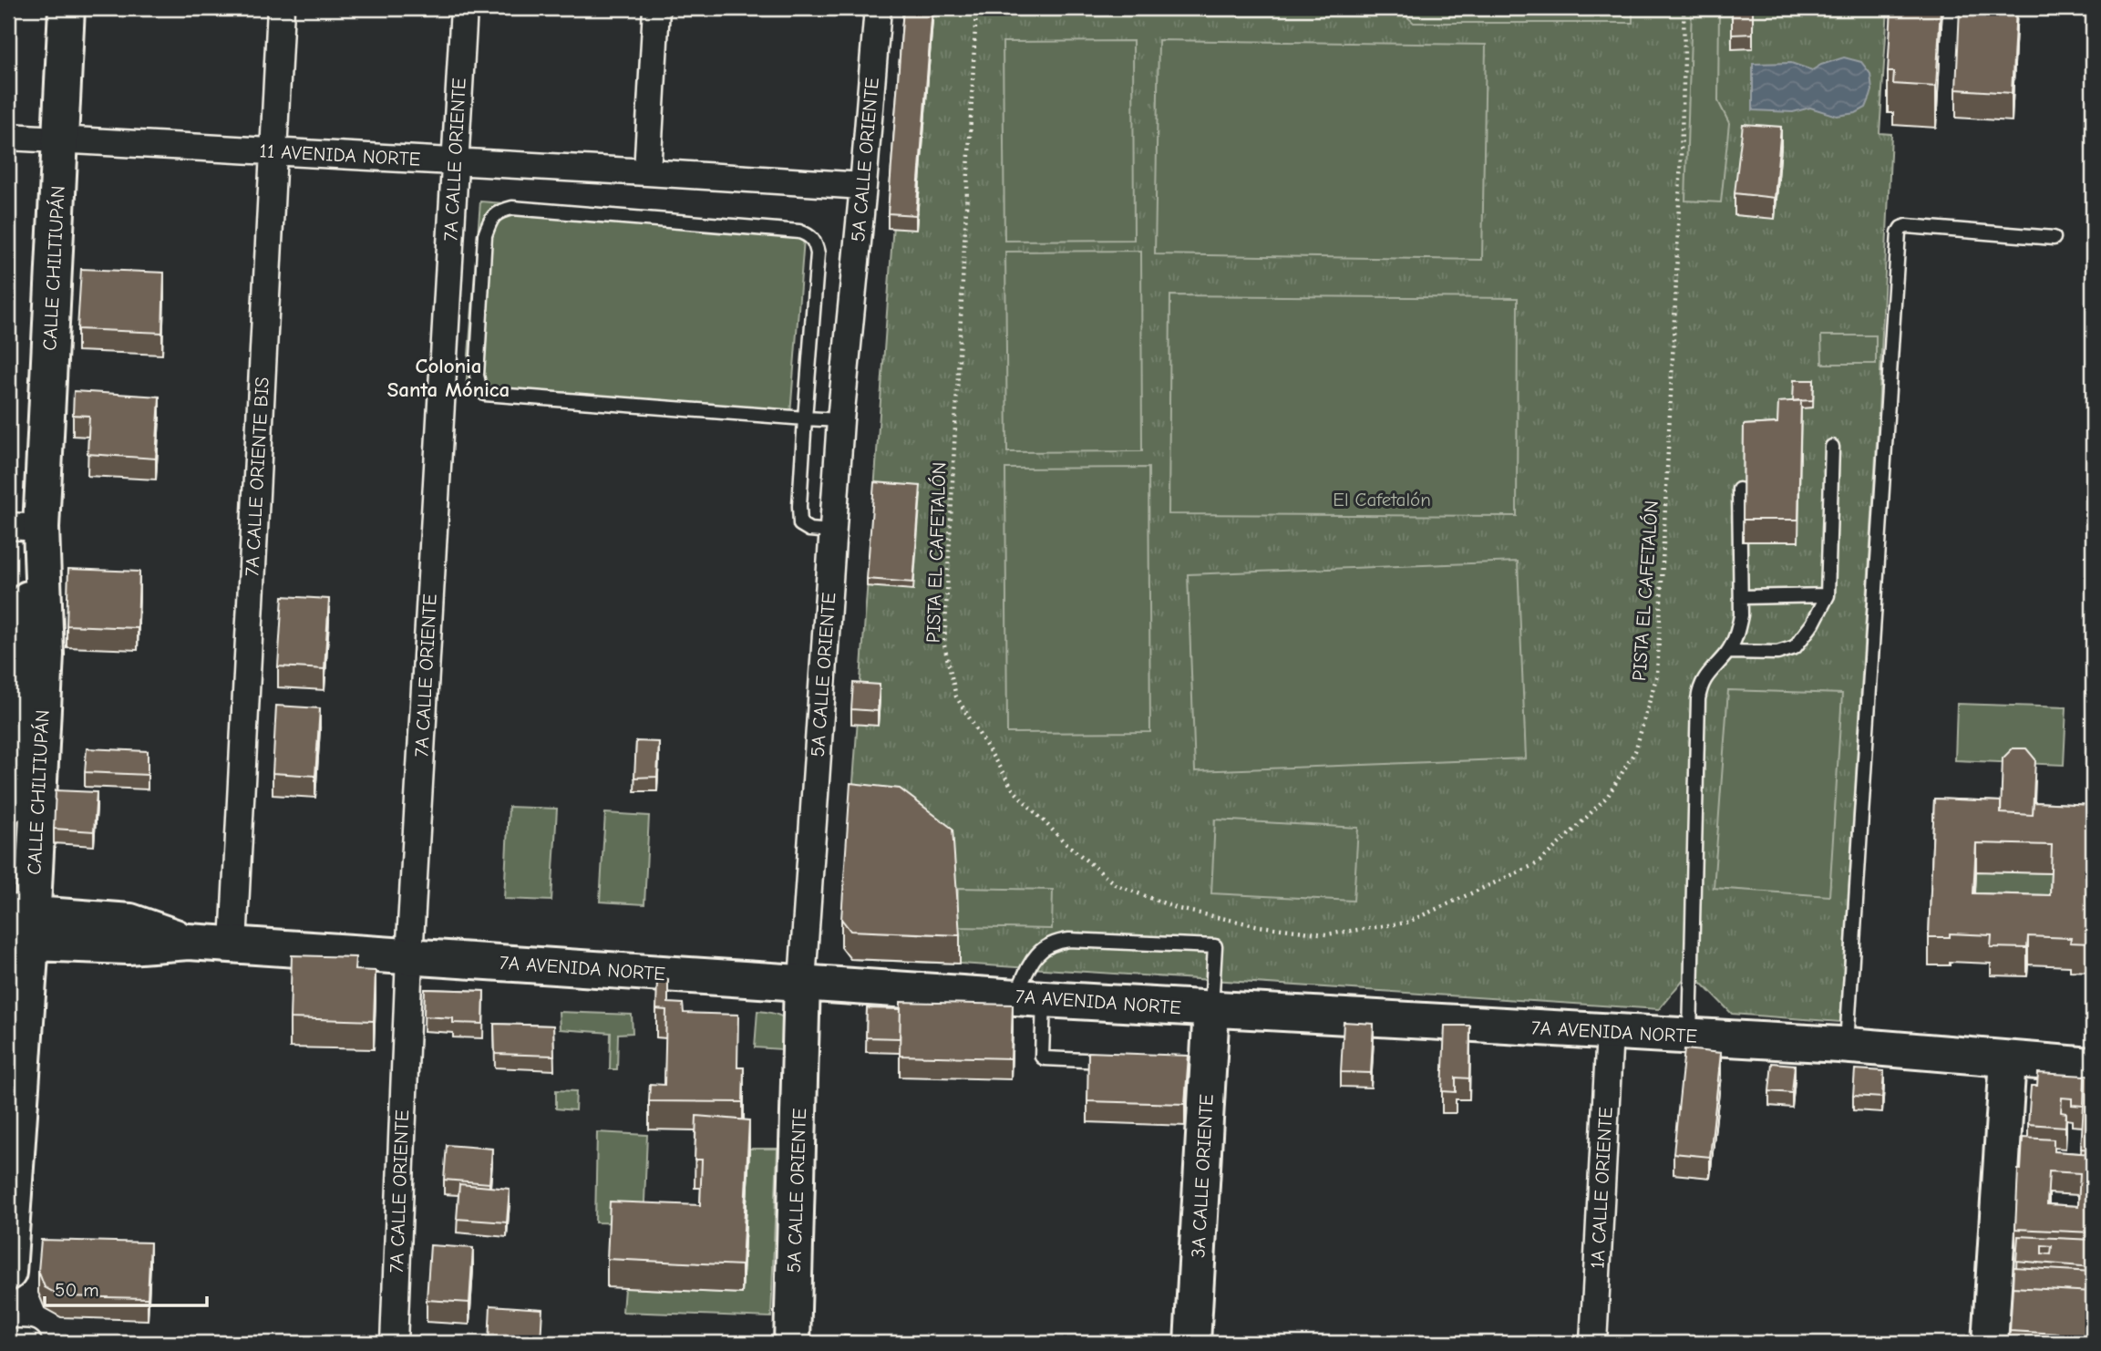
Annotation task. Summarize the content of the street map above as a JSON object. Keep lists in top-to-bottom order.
{
  "streets": {
    "main road": [
      "5A CALLE ORIENTE",
      "CALLE CHILTIUPÁN",
      "7A AVENIDA NORTE",
      "3A CALLE ORIENTE"
    ],
    "street": [
      "11 AVENIDA NORTE",
      "7A CALLE ORIENTE",
      "7A CALLE ORIENTE BIS",
      "1A CALLE ORIENTE"
    ],
    "path": ["PISTA EL CAFETALÓN"]
  },
  "crossings": [
    ["11 AVENIDA NORTE", "7A CALLE ORIENTE"],
    ["11 AVENIDA NORTE", "5A CALLE ORIENTE"],
    ["11 AVENIDA NORTE", "CALLE CHILTIUPÁN"],
    ["11 AVENIDA NORTE", "7A CALLE ORIENTE BIS"],
    ["7A CALLE ORIENTE", "7A AVENIDA NORTE"],
    ["5A CALLE ORIENTE", "7A AVENIDA NORTE"],
    ["CALLE CHILTIUPÁN", "7A AVENIDA NORTE"],
    ["7A CALLE ORIENTE BIS", "7A AVENIDA NORTE"],
    ["7A AVENIDA NORTE", "3A CALLE ORIENTE"],
    ["7A AVENIDA NORTE", "1A CALLE ORIENTE"]
  ],
  "districts": ["Colonia Santa Mónica"],
  "parks": ["El Cafetalón"],
  "scale_bar": "50 m"
}
